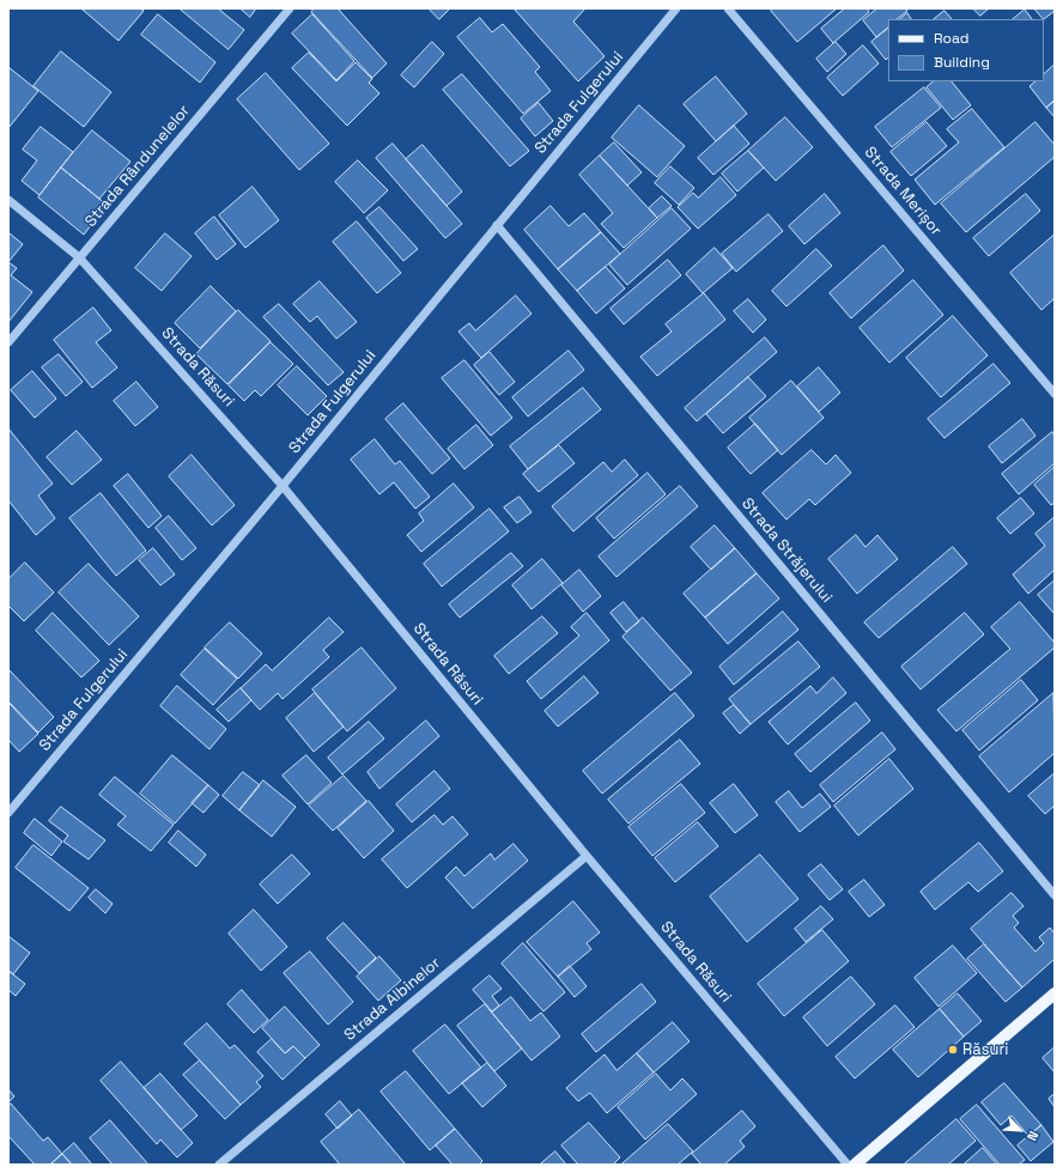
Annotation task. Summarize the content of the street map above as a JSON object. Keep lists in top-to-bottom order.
{
  "streets": {
    "street": [
      "Strada Fulgerului",
      "Strada Rândunelelor",
      "Strada Merișor",
      "Strada Răsuri",
      "Strada Străjerului",
      "Strada Albinelor"
    ]
  },
  "crossings": [
    ["Strada Fulgerului", "Strada Răsuri"],
    ["Strada Fulgerului", "Strada Străjerului"],
    ["Strada Rândunelelor", "Strada Răsuri"],
    ["Strada Răsuri", "Strada Albinelor"]
  ],
  "places": ["Răsuri"],
  "legend": ["Road", "Building"],
  "north": "bottom right"
}
